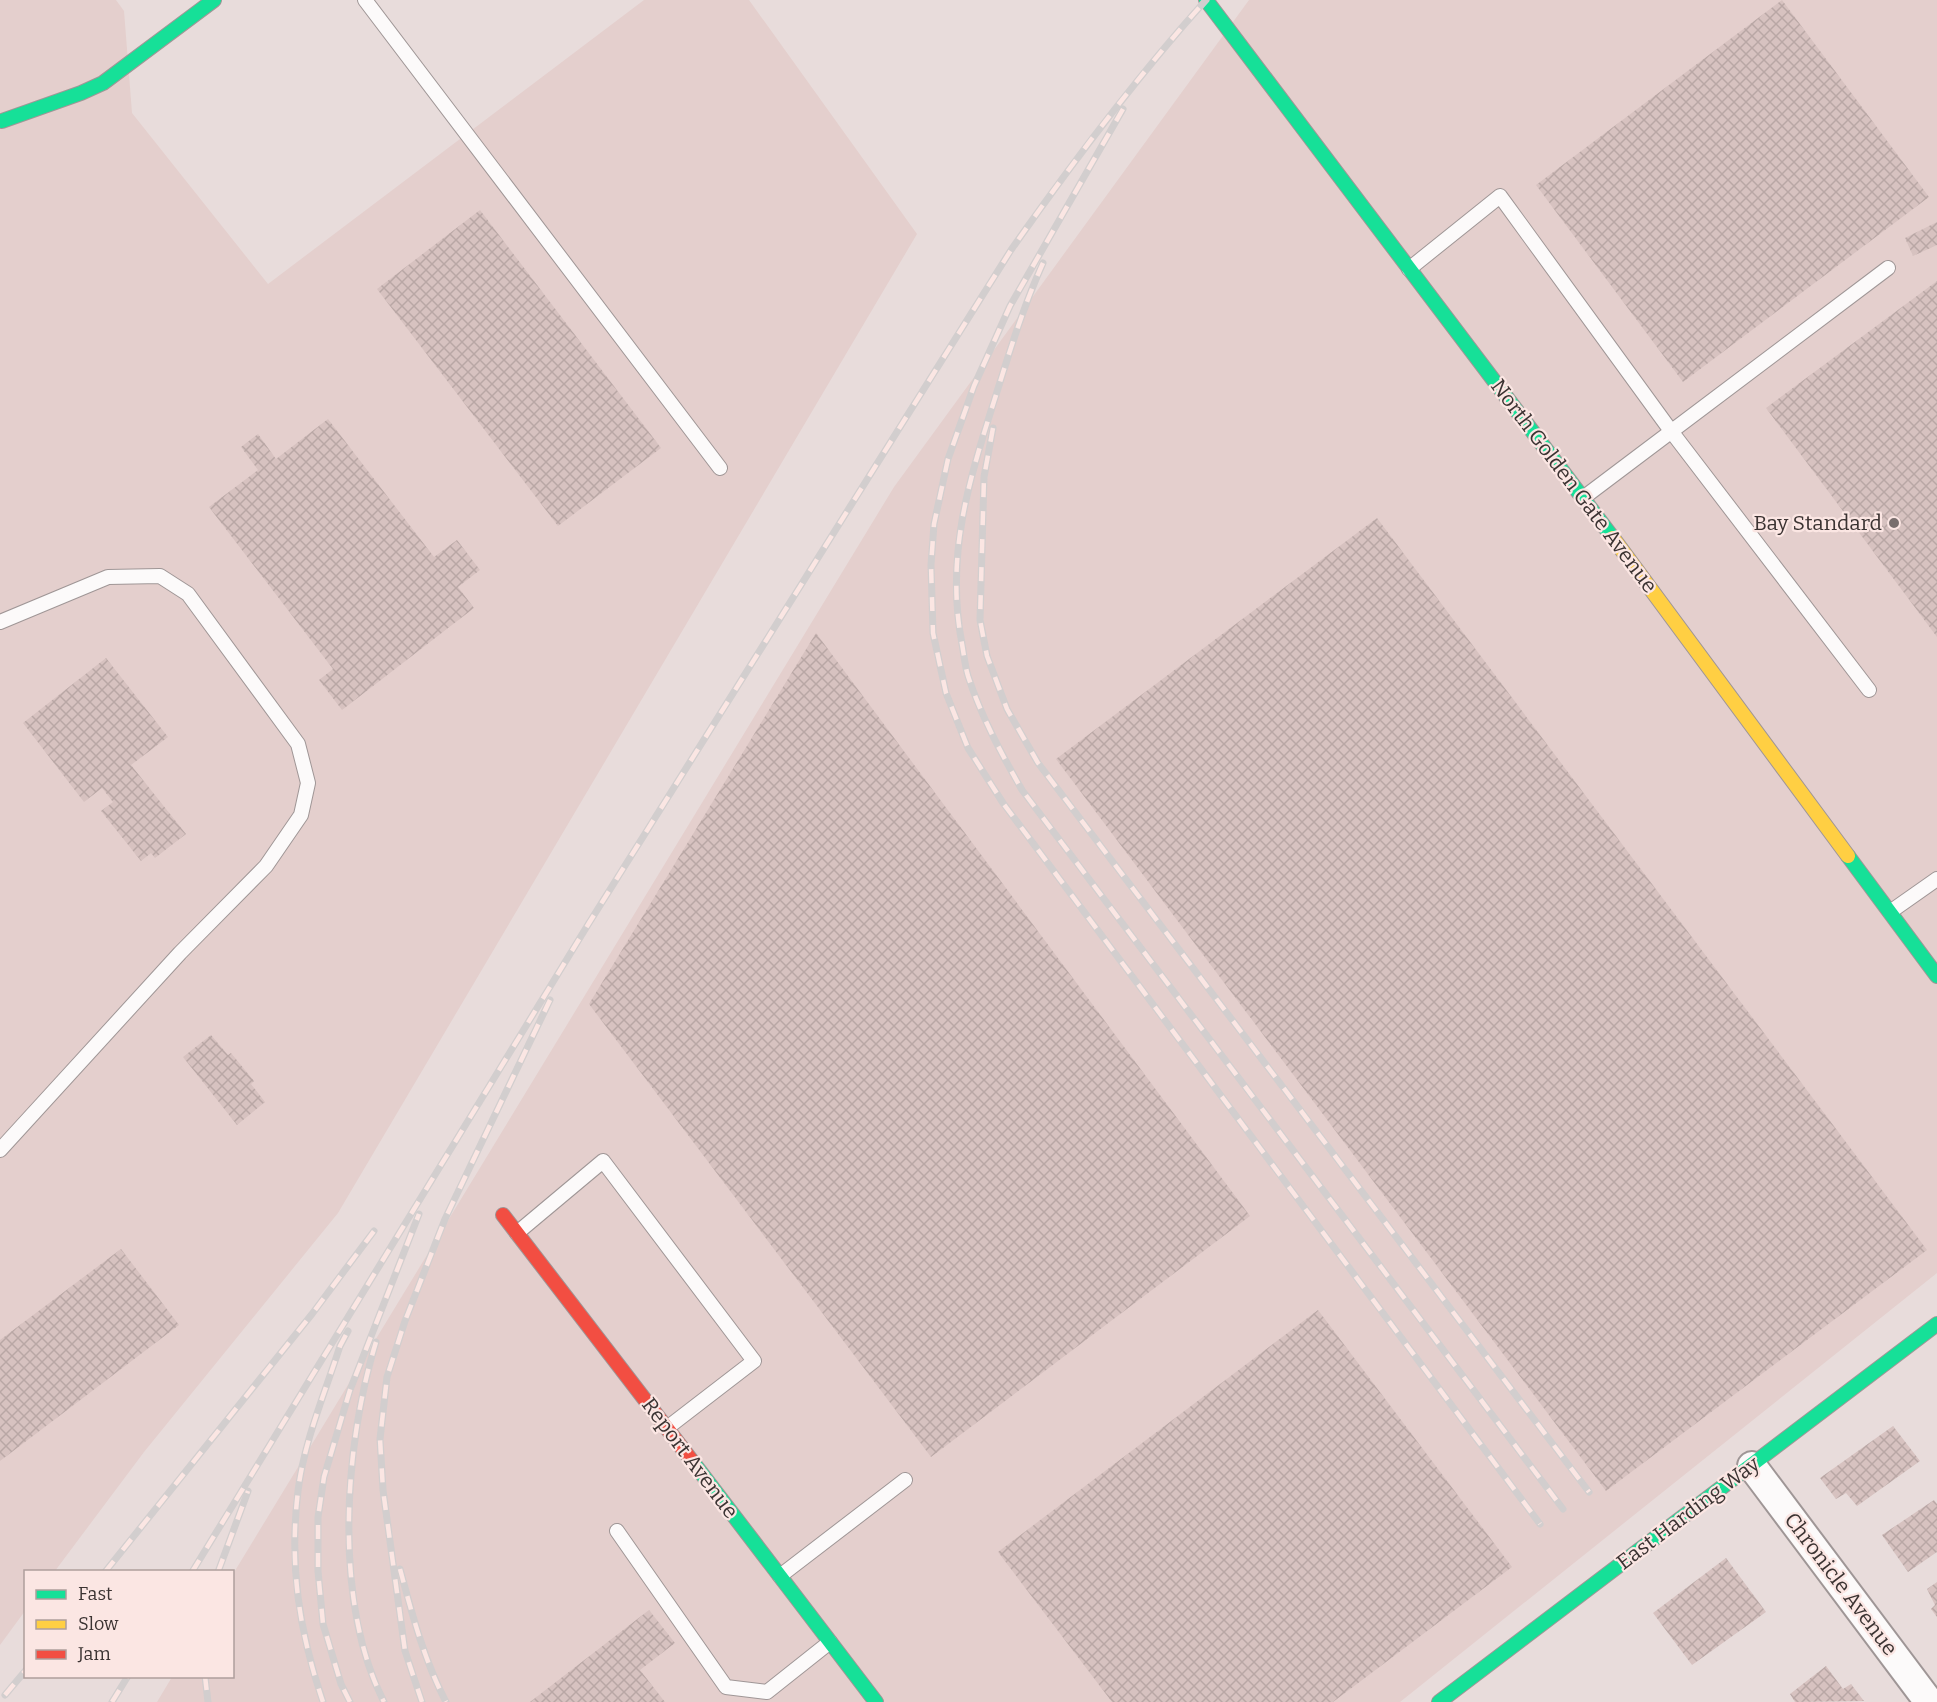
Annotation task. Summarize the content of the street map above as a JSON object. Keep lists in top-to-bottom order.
{
  "streets": {
    "street": [
      "North Golden Gate Avenue",
      "Report Avenue",
      "East Harding Way",
      "Chronicle Avenue"
    ]
  },
  "crossings": [
    ["East Harding Way", "Chronicle Avenue"]
  ],
  "places": ["Bay Standard"],
  "legend": ["Fast", "Slow", "Jam"]
}
